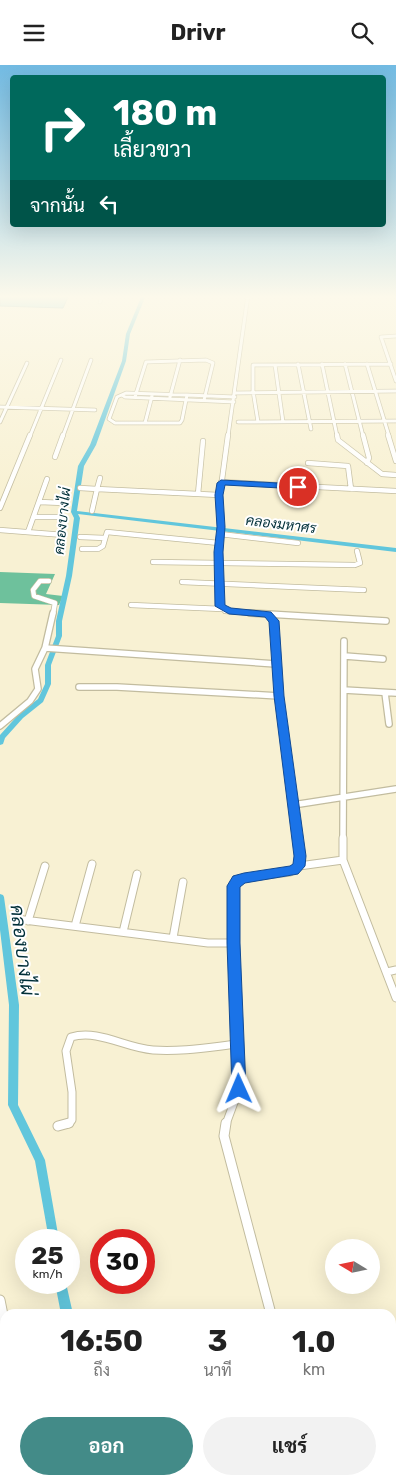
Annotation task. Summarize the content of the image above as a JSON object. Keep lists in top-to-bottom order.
{
  "water": ["คลองบางไผ่", "คลองมหาศร"],
  "north": "left",
  "page": {
    "header": "Drivr",
    "turn": ["180 m", "เลี้ยวขวา"],
    "then": "จากนั้น",
    "speed": "25 km/h",
    "limit": "30",
    "eta": [
      "16:50",
      "ถึง",
      "3",
      "นาที",
      "1.0",
      "km"
    ],
    "buttons": ["ออก", "แชร์"]
  }
}
